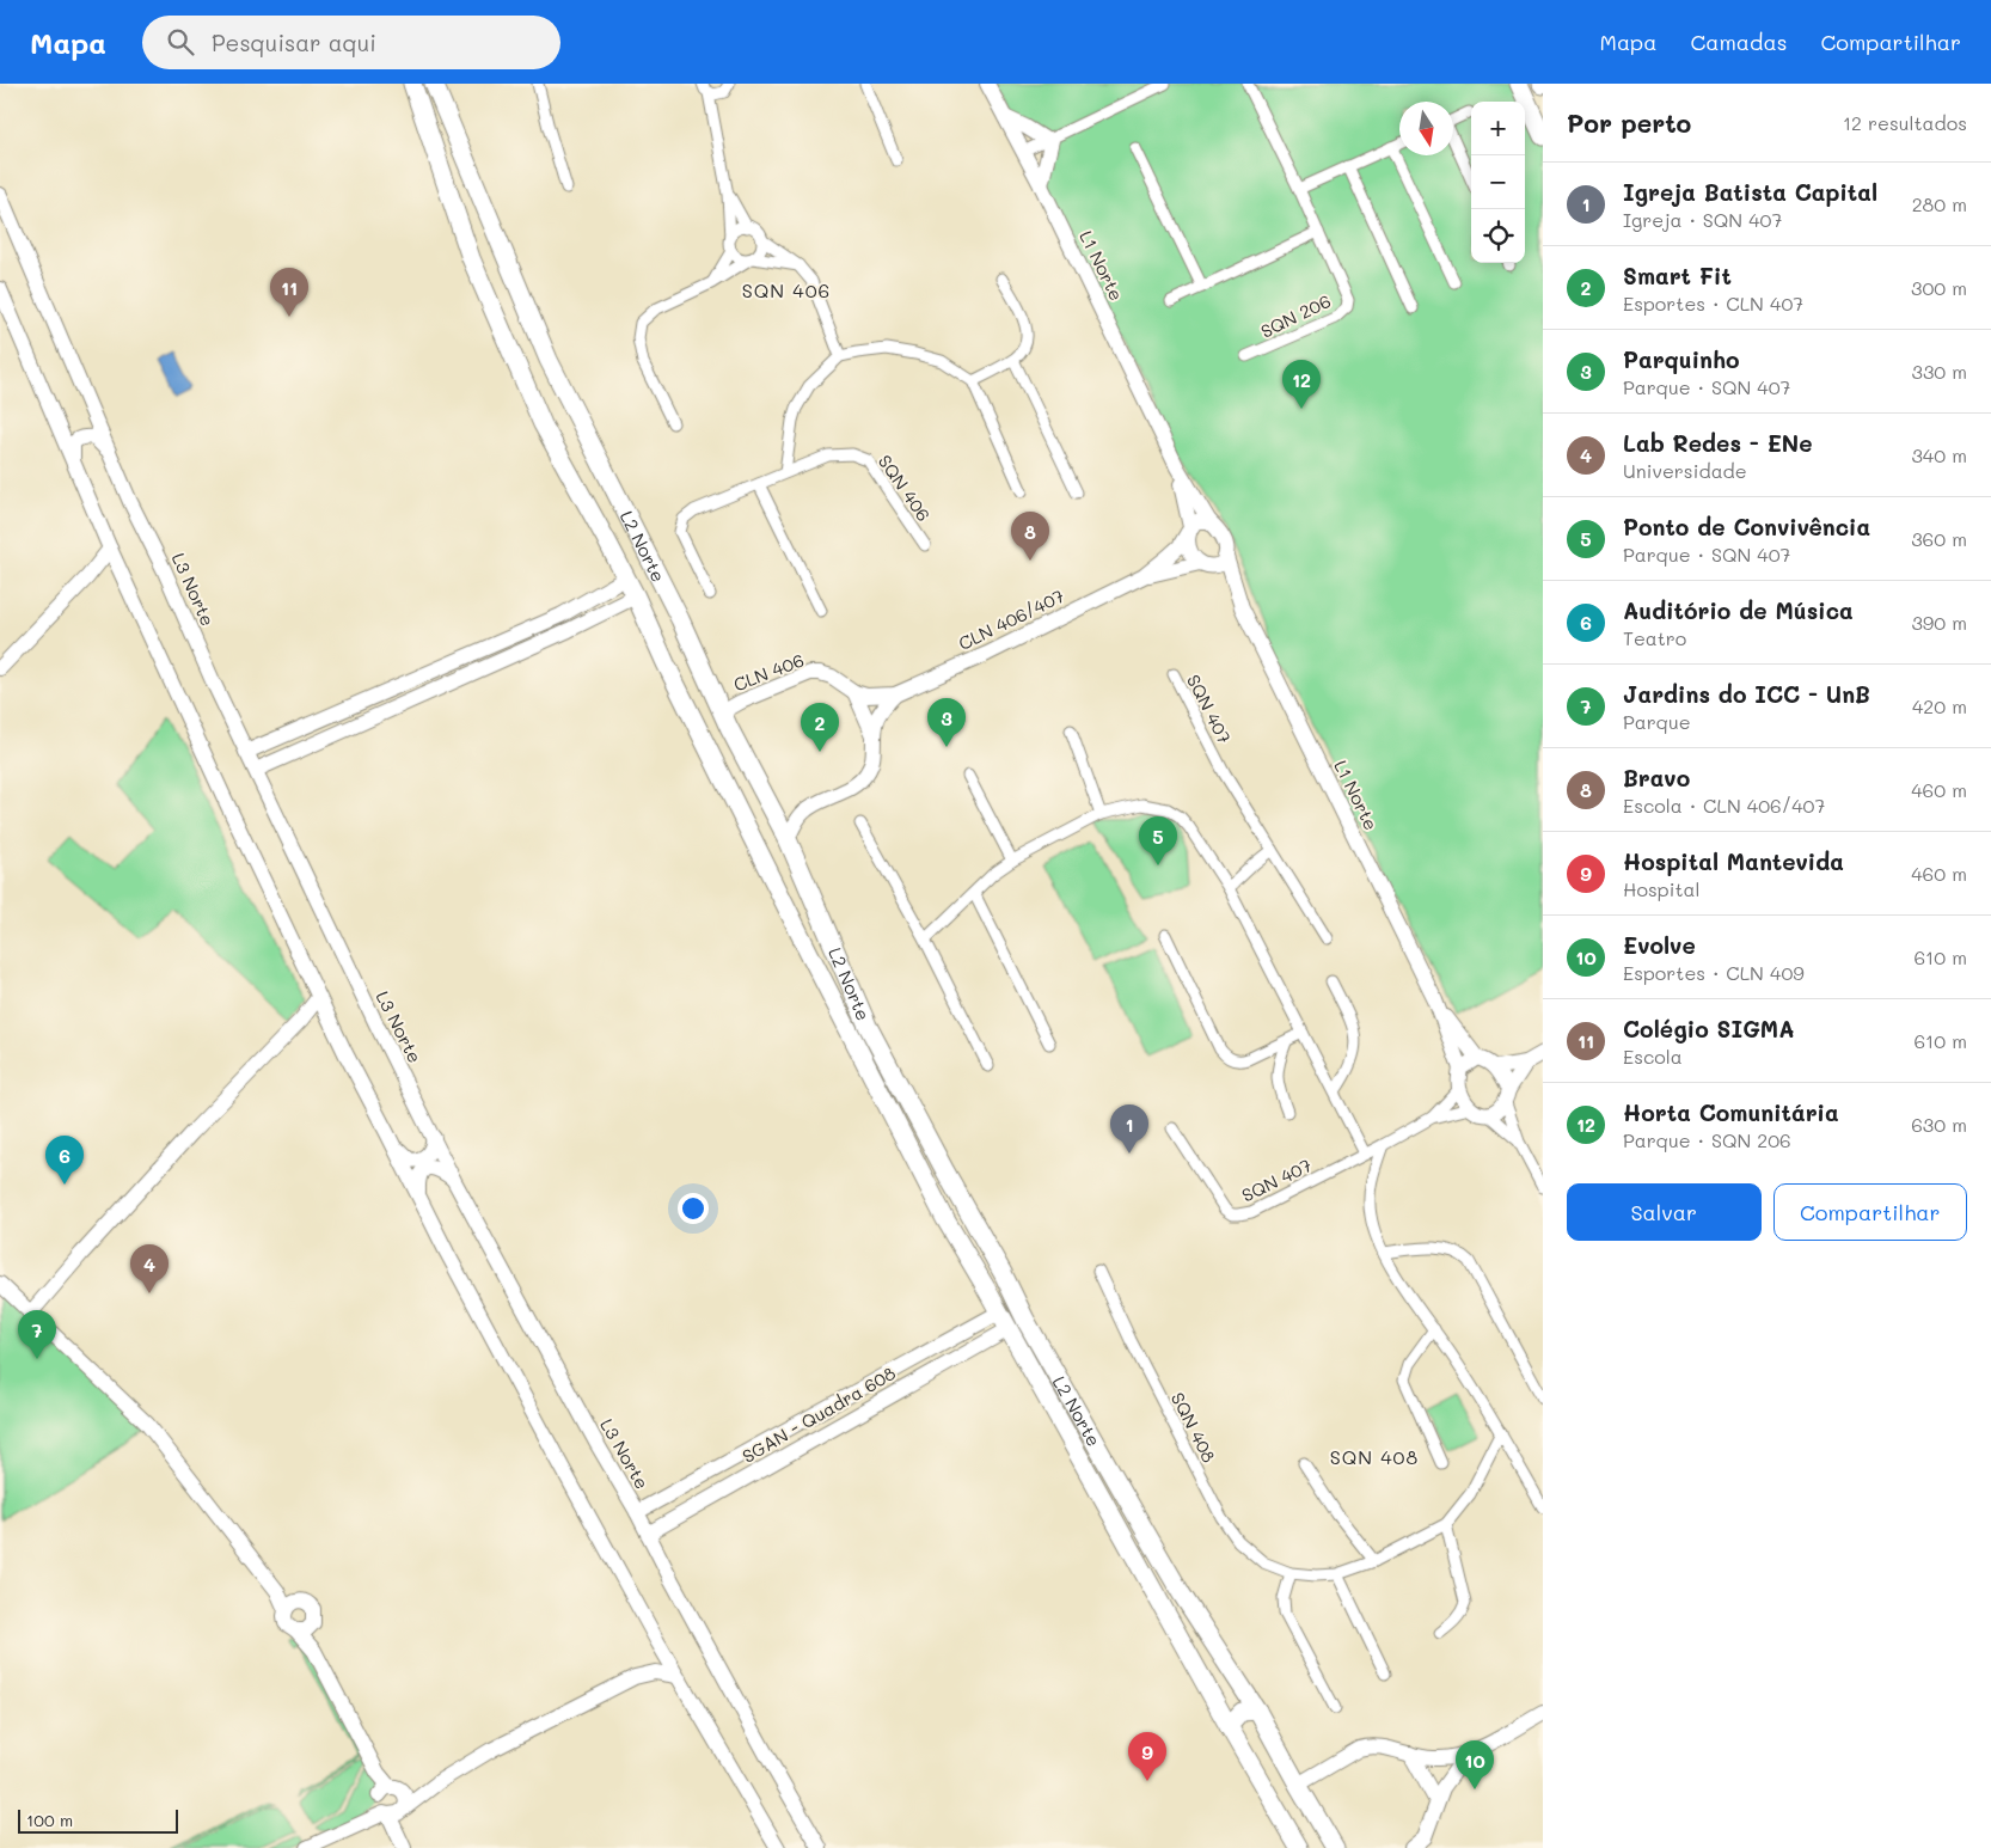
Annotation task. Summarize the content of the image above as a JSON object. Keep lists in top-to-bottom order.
{
  "streets": {
    "main road": ["L2 Norte"],
    "street": [
      "L1 Norte",
      "SQN 206",
      "SQN 406",
      "L3 Norte",
      "CLN 406/407",
      "CLN 406",
      "SQN 407",
      "SGAN - Quadra 608",
      "SQN 408"
    ]
  },
  "crossings": [
    ["L1 Norte", "CLN 406/407"],
    ["L2 Norte", "CLN 406"],
    ["L2 Norte", "SGAN - Quadra 608"],
    ["L3 Norte", "SGAN - Quadra 608"],
    ["CLN 406/407", "CLN 406"]
  ],
  "districts": ["SQN 406", "SQN 408"],
  "scale_bar": "100 m",
  "north": "bottom",
  "page": {
    "header": "Mapa",
    "search": "Pesquisar aqui",
    "nav": ["Mapa", "Camadas", "Compartilhar"],
    "heading": ["Por perto", "12 resultados"],
    "map_buttons": ["+", "−"],
    "list": [
      {
        "mark": "1",
        "name": "Igreja Batista Capital",
        "note": "Igreja · SQN 407",
        "value": "280 m"
      },
      {
        "mark": "2",
        "name": "Smart Fit",
        "note": "Esportes · CLN 407",
        "value": "300 m"
      },
      {
        "mark": "3",
        "name": "Parquinho",
        "note": "Parque · SQN 407",
        "value": "330 m"
      },
      {
        "mark": "4",
        "name": "Lab Redes - ENe",
        "note": "Universidade",
        "value": "340 m"
      },
      {
        "mark": "5",
        "name": "Ponto de Convivência",
        "note": "Parque · SQN 407",
        "value": "360 m"
      },
      {
        "mark": "6",
        "name": "Auditório de Música",
        "note": "Teatro",
        "value": "390 m"
      },
      {
        "mark": "7",
        "name": "Jardins do ICC - UnB",
        "note": "Parque",
        "value": "420 m"
      },
      {
        "mark": "8",
        "name": "Bravo",
        "note": "Escola · CLN 406/407",
        "value": "460 m"
      },
      {
        "mark": "9",
        "name": "Hospital Mantevida",
        "note": "Hospital",
        "value": "460 m"
      },
      {
        "mark": "10",
        "name": "Evolve",
        "note": "Esportes · CLN 409",
        "value": "610 m"
      },
      {
        "mark": "11",
        "name": "Colégio SIGMA",
        "note": "Escola",
        "value": "610 m"
      },
      {
        "mark": "12",
        "name": "Horta Comunitária",
        "note": "Parque · SQN 206",
        "value": "630 m"
      }
    ],
    "pins": [
      "11",
      "12",
      "8",
      "3",
      "2",
      "5",
      "1",
      "6",
      "4",
      "7",
      "9",
      "10"
    ],
    "buttons": ["Salvar", "Compartilhar"],
    "scale": "100 m"
  }
}
